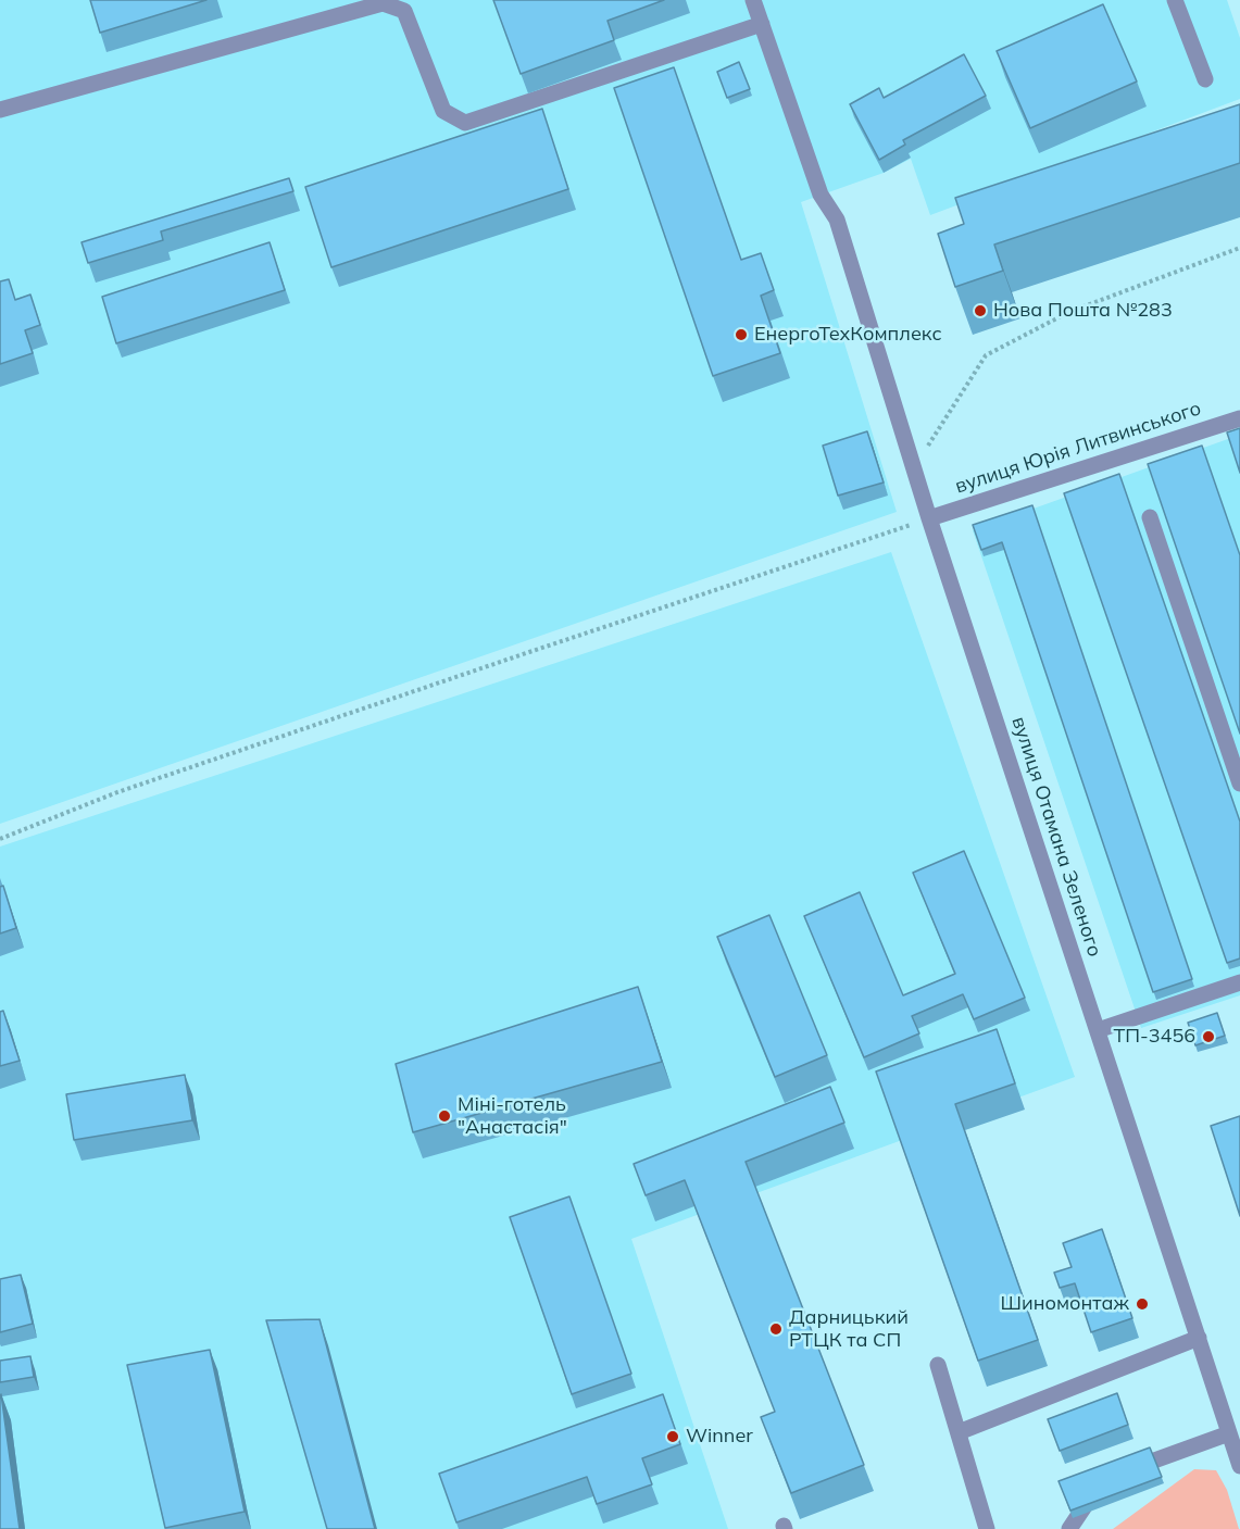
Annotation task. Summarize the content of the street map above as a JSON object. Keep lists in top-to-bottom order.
{
  "streets": {
    "street": ["вулиця Юрія Литвинського", "вулиця Отамана Зеленого"]
  },
  "crossings": [
    ["вулиця Юрія Литвинського", "вулиця Отамана Зеленого"]
  ],
  "places": [
    "Нова Пошта №283",
    "ЕнергоТехКомплекс",
    "ТП-3456",
    "Міні-готель \"Анастасія\"",
    "Шиномонтаж",
    "Дарницький РТЦК та СП",
    "Winner"
  ]
}
